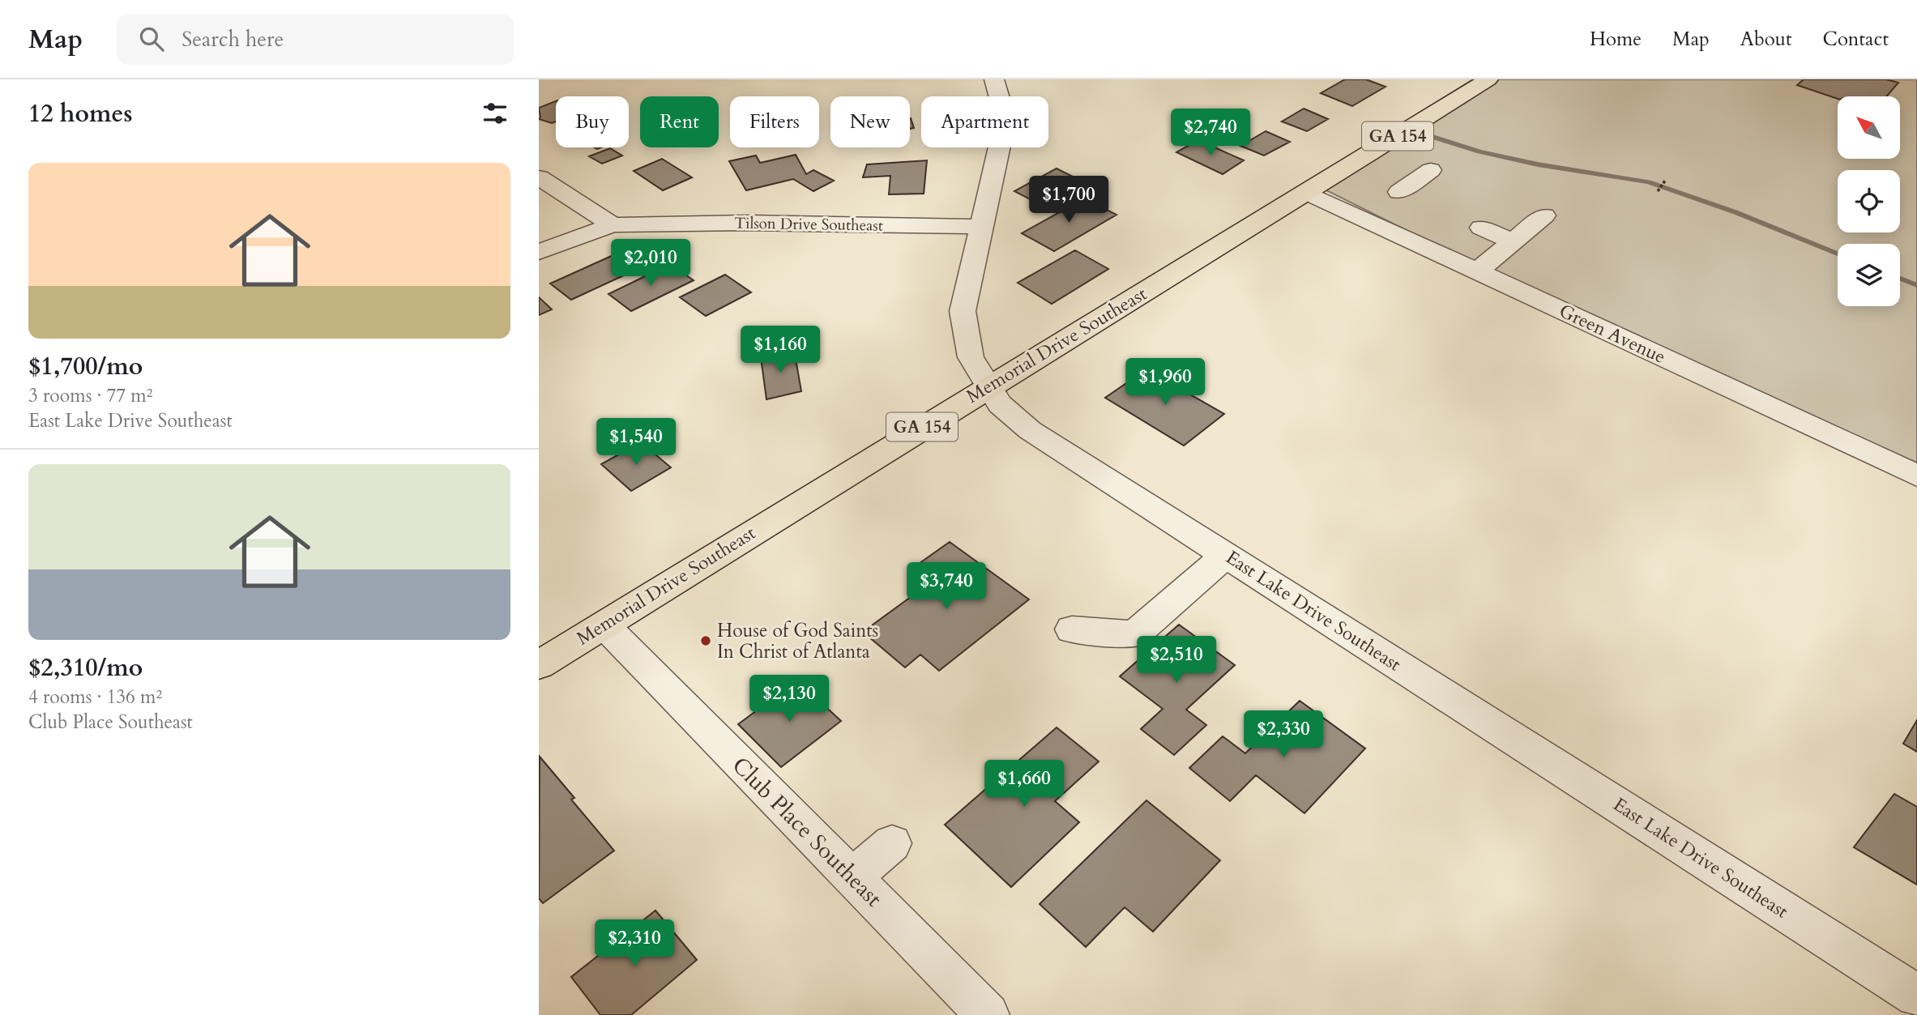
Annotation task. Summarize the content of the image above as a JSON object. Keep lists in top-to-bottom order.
{
  "streets": {
    "main road": ["GA 154", "Memorial Drive Southeast"],
    "street": [
      "Tilson Drive Southeast",
      "Green Avenue",
      "East Lake Drive Southeast",
      "Club Place Southeast"
    ]
  },
  "crossings": [
    ["Tilson Drive Southeast", "East Lake Drive Southeast"],
    ["Green Avenue", "Memorial Drive Southeast"],
    ["Memorial Drive Southeast", "East Lake Drive Southeast"],
    ["Memorial Drive Southeast", "Club Place Southeast"]
  ],
  "places": ["House of God Saints In Christ of Atlanta"],
  "north": "top left",
  "page": {
    "header": "Map",
    "search": "Search here",
    "nav": [
      "Home",
      "Map",
      "About",
      "Contact"
    ],
    "heading": "12 homes",
    "chip": [
      "Buy",
      "Rent",
      "Filters",
      "New",
      "Apartment"
    ],
    "price": [
      "$2,740",
      "$1,700",
      "$2,010",
      "$1,160",
      "$1,960",
      "$1,540",
      "$3,740",
      "$2,510",
      "$2,130",
      "$2,330",
      "$1,660",
      "$2,310"
    ],
    "list": [
      {
        "name": "$1,700/mo",
        "note": "3 rooms · 77 m² · East Lake Drive Southeast"
      },
      {
        "name": "$2,310/mo",
        "note": "4 rooms · 136 m² · Club Place Southeast"
      }
    ]
  }
}
